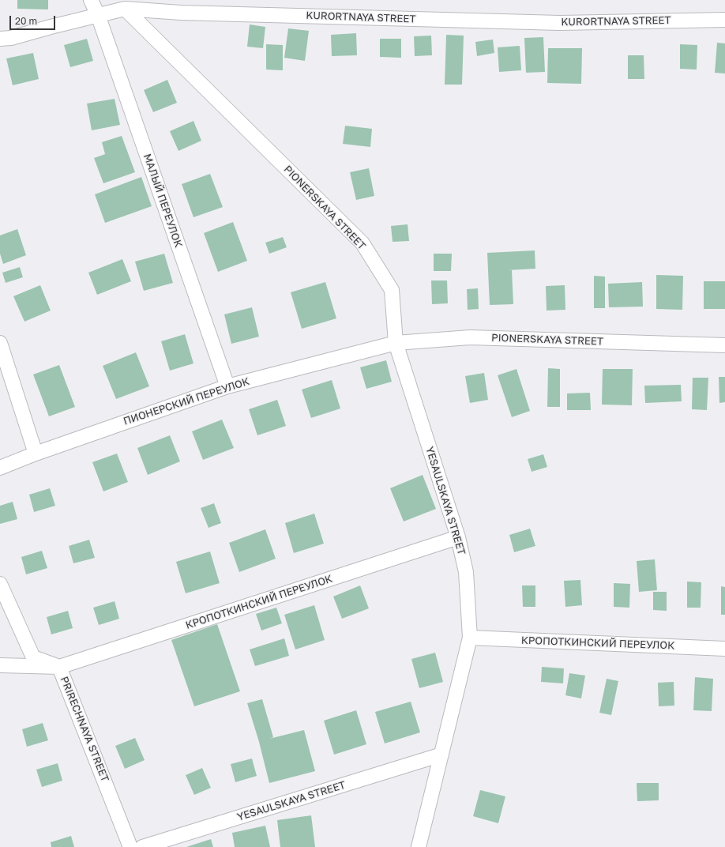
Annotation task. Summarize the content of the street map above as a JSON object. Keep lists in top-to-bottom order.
{
  "streets": {
    "street": [
      "KURORTNAYA STREET",
      "МАЛЫЙ ПЕРЕУЛОК",
      "PIONERSKAYA STREET",
      "ПИОНЕРСКИЙ ПЕРЕУЛОК",
      "YESAULSKAYA STREET",
      "КРОПОТКИНСКИЙ ПЕРЕУЛОК",
      "PRIRECHNAYA STREET"
    ]
  },
  "crossings": [
    ["KURORTNAYA STREET", "МАЛЫЙ ПЕРЕУЛОК"],
    ["KURORTNAYA STREET", "PIONERSKAYA STREET"],
    ["МАЛЫЙ ПЕРЕУЛОК", "ПИОНЕРСКИЙ ПЕРЕУЛОК"],
    ["PIONERSKAYA STREET", "ПИОНЕРСКИЙ ПЕРЕУЛОК"],
    ["PIONERSKAYA STREET", "YESAULSKAYA STREET"],
    ["ПИОНЕРСКИЙ ПЕРЕУЛОК", "YESAULSKAYA STREET"],
    ["YESAULSKAYA STREET", "КРОПОТКИНСКИЙ ПЕРЕУЛОК"],
    ["КРОПОТКИНСКИЙ ПЕРЕУЛОК", "PRIRECHNAYA STREET"]
  ],
  "scale_bar": "20 m"
}
